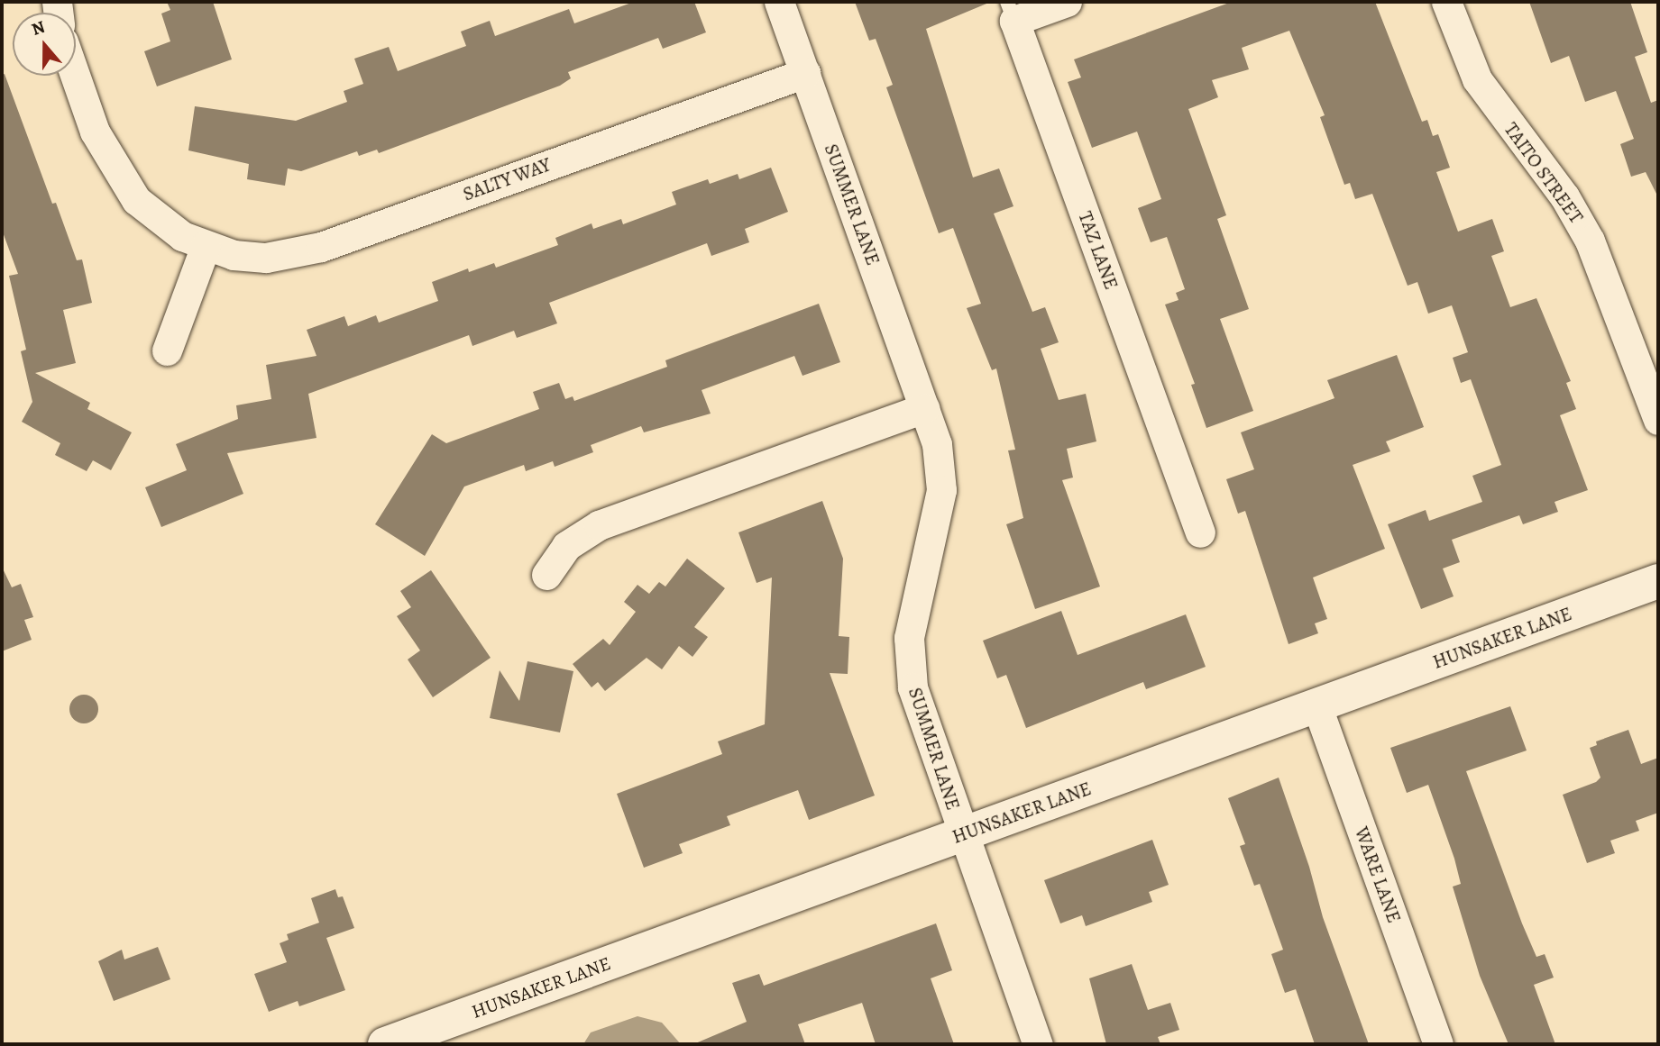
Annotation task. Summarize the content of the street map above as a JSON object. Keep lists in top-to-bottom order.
{
  "streets": {
    "street": [
      "TAITO STREET",
      "SALTY WAY",
      "SUMMER LANE",
      "TAZ LANE",
      "HUNSAKER LANE",
      "WARE LANE"
    ]
  },
  "crossings": [
    ["SALTY WAY", "SUMMER LANE"],
    ["SUMMER LANE", "HUNSAKER LANE"],
    ["HUNSAKER LANE", "WARE LANE"]
  ],
  "north": "top"
}
